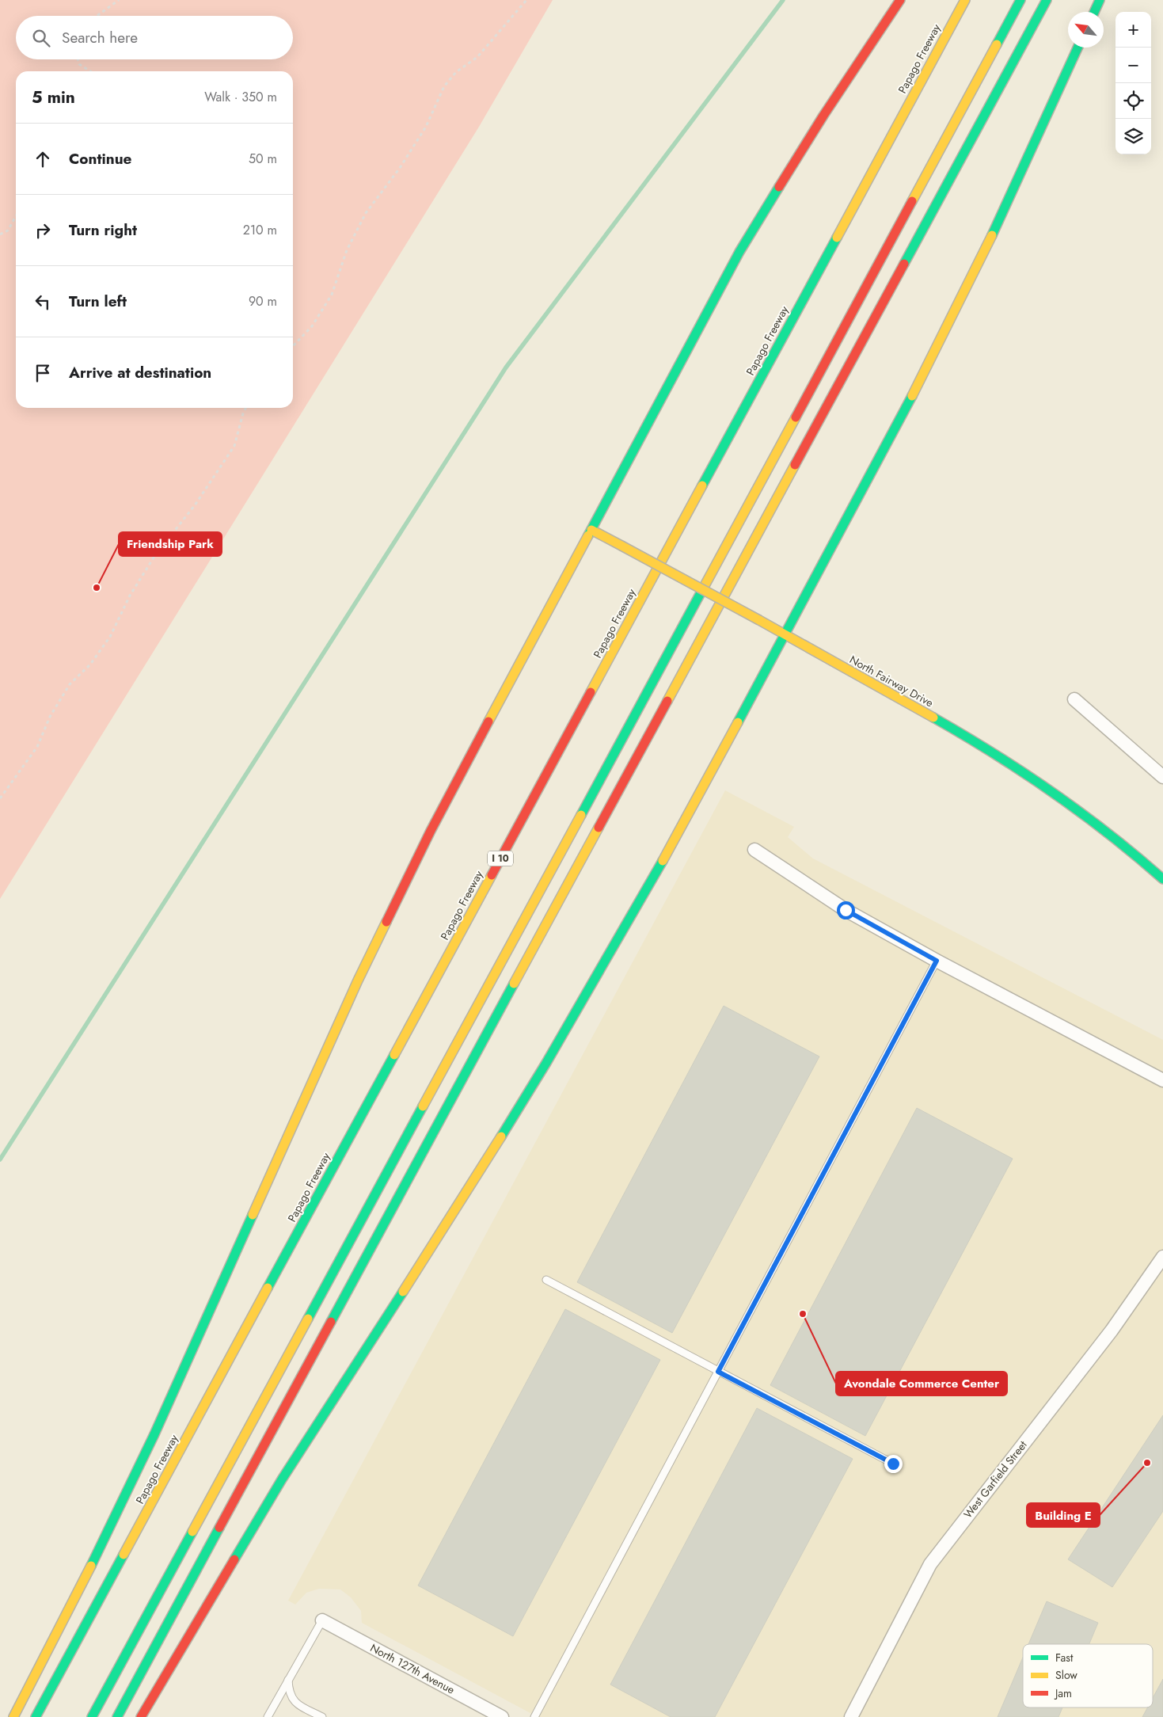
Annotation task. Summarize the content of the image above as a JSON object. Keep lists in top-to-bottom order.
{
  "streets": {
    "main road": ["Papago Freeway", "North Fairway Drive", "I 10"],
    "street": ["West Garfield Street", "North 127th Avenue"]
  },
  "places": ["Friendship Park", "Avondale Commerce Center", "Building E"],
  "legend": ["Fast", "Slow", "Jam"],
  "north": "top left",
  "page": {
    "map_buttons": ["+", "−"],
    "search": "Search here",
    "heading": ["5 min", "Walk · 350 m"],
    "list": [
      ["Continue", "50 m"],
      ["Turn right", "210 m"],
      ["Turn left", "90 m"],
      "Arrive at destination"
    ]
  }
}
